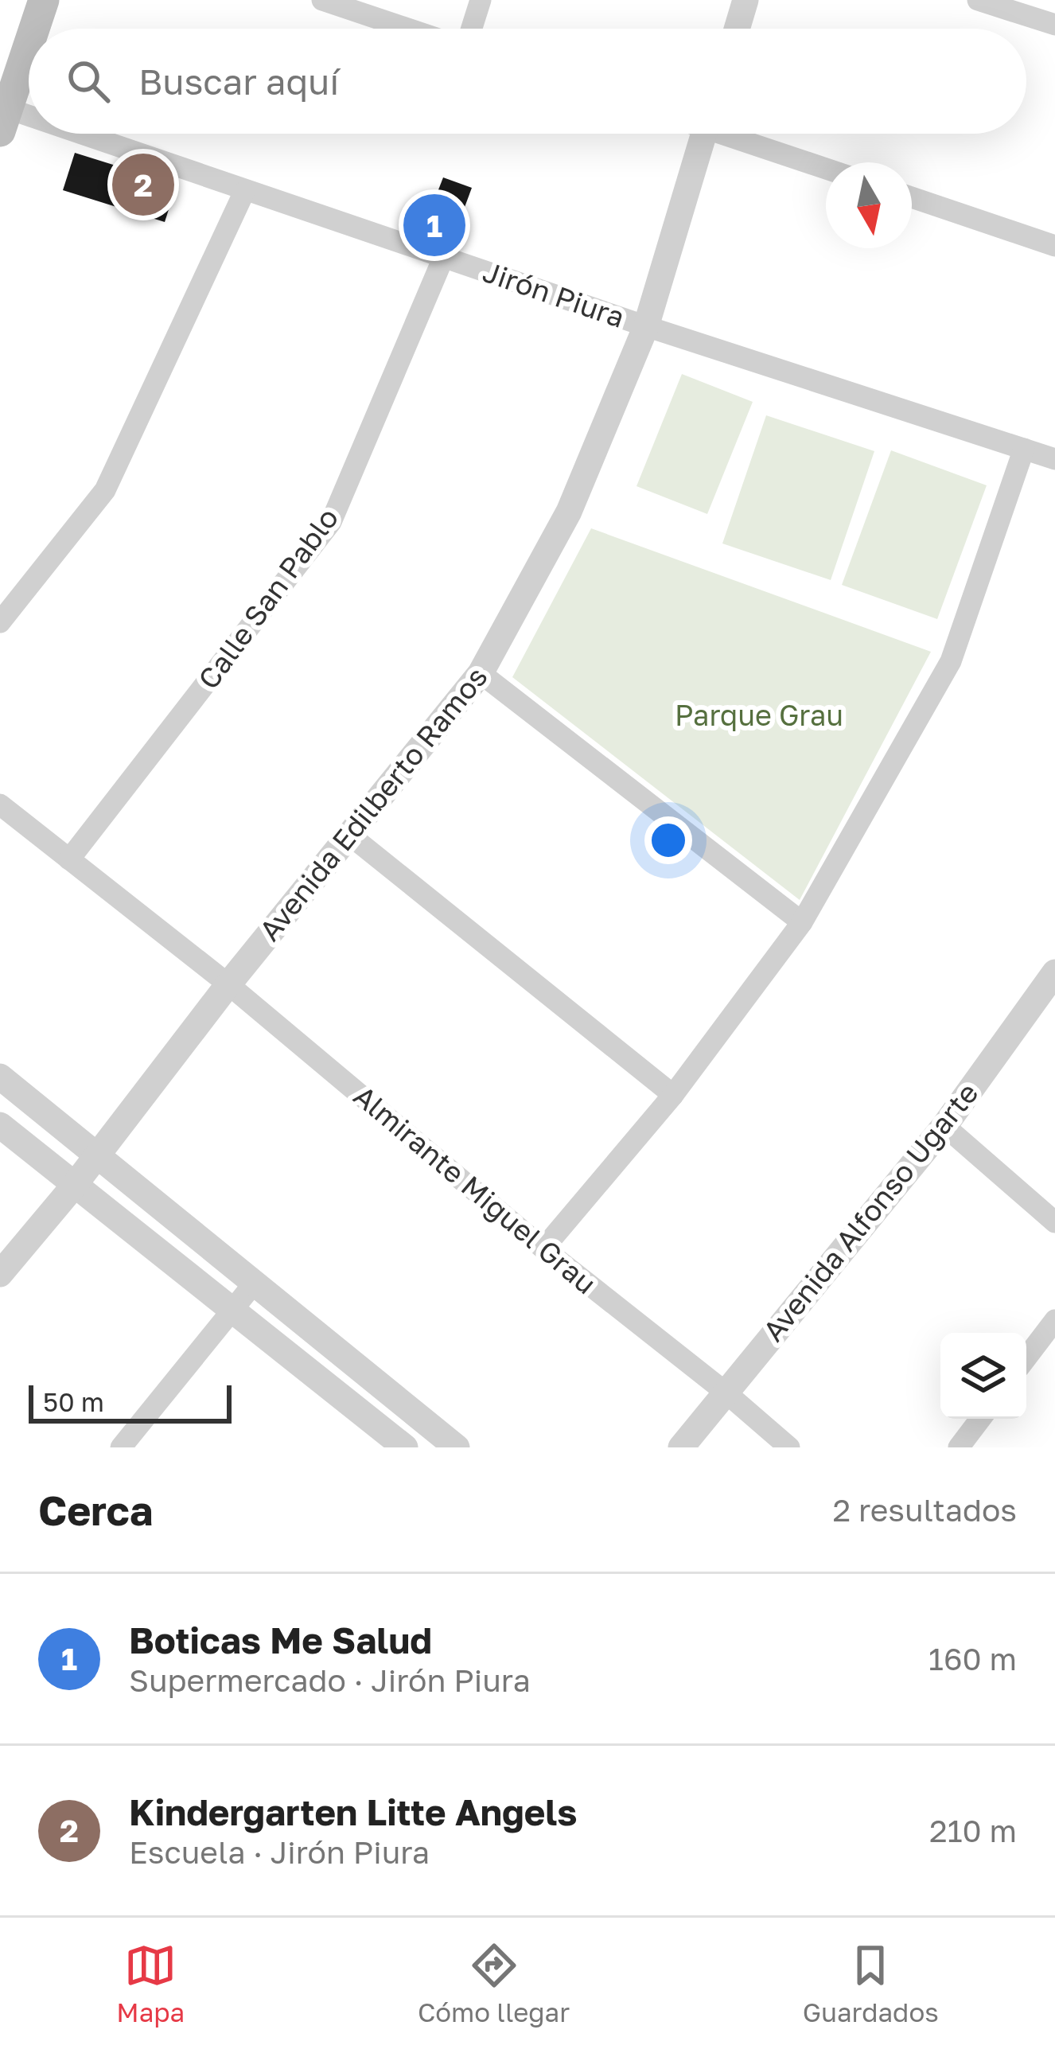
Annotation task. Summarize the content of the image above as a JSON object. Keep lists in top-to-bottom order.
{
  "streets": {
    "street": [
      "Jirón Piura",
      "Calle San Pablo",
      "Avenida Edilberto Ramos",
      "Almirante Miguel Grau",
      "Avenida Alfonso Ugarte"
    ]
  },
  "crossings": [
    ["Jirón Piura", "Calle San Pablo"],
    ["Jirón Piura", "Avenida Edilberto Ramos"],
    ["Calle San Pablo", "Almirante Miguel Grau"],
    ["Avenida Edilberto Ramos", "Almirante Miguel Grau"],
    ["Almirante Miguel Grau", "Avenida Alfonso Ugarte"]
  ],
  "parks": ["Parque Grau"],
  "scale_bar": "50 m",
  "north": "bottom",
  "page": {
    "search": "Buscar aquí",
    "pins": ["2", "1"],
    "scale": "50 m",
    "heading": ["Cerca", "2 resultados"],
    "list": [
      {
        "mark": "1",
        "name": "Boticas Me Salud",
        "note": "Supermercado · Jirón Piura",
        "value": "160 m"
      },
      {
        "mark": "2",
        "name": "Kindergarten Litte Angels",
        "note": "Escuela · Jirón Piura",
        "value": "210 m"
      }
    ],
    "nav": ["Mapa", "Cómo llegar", "Guardados"]
  }
}
